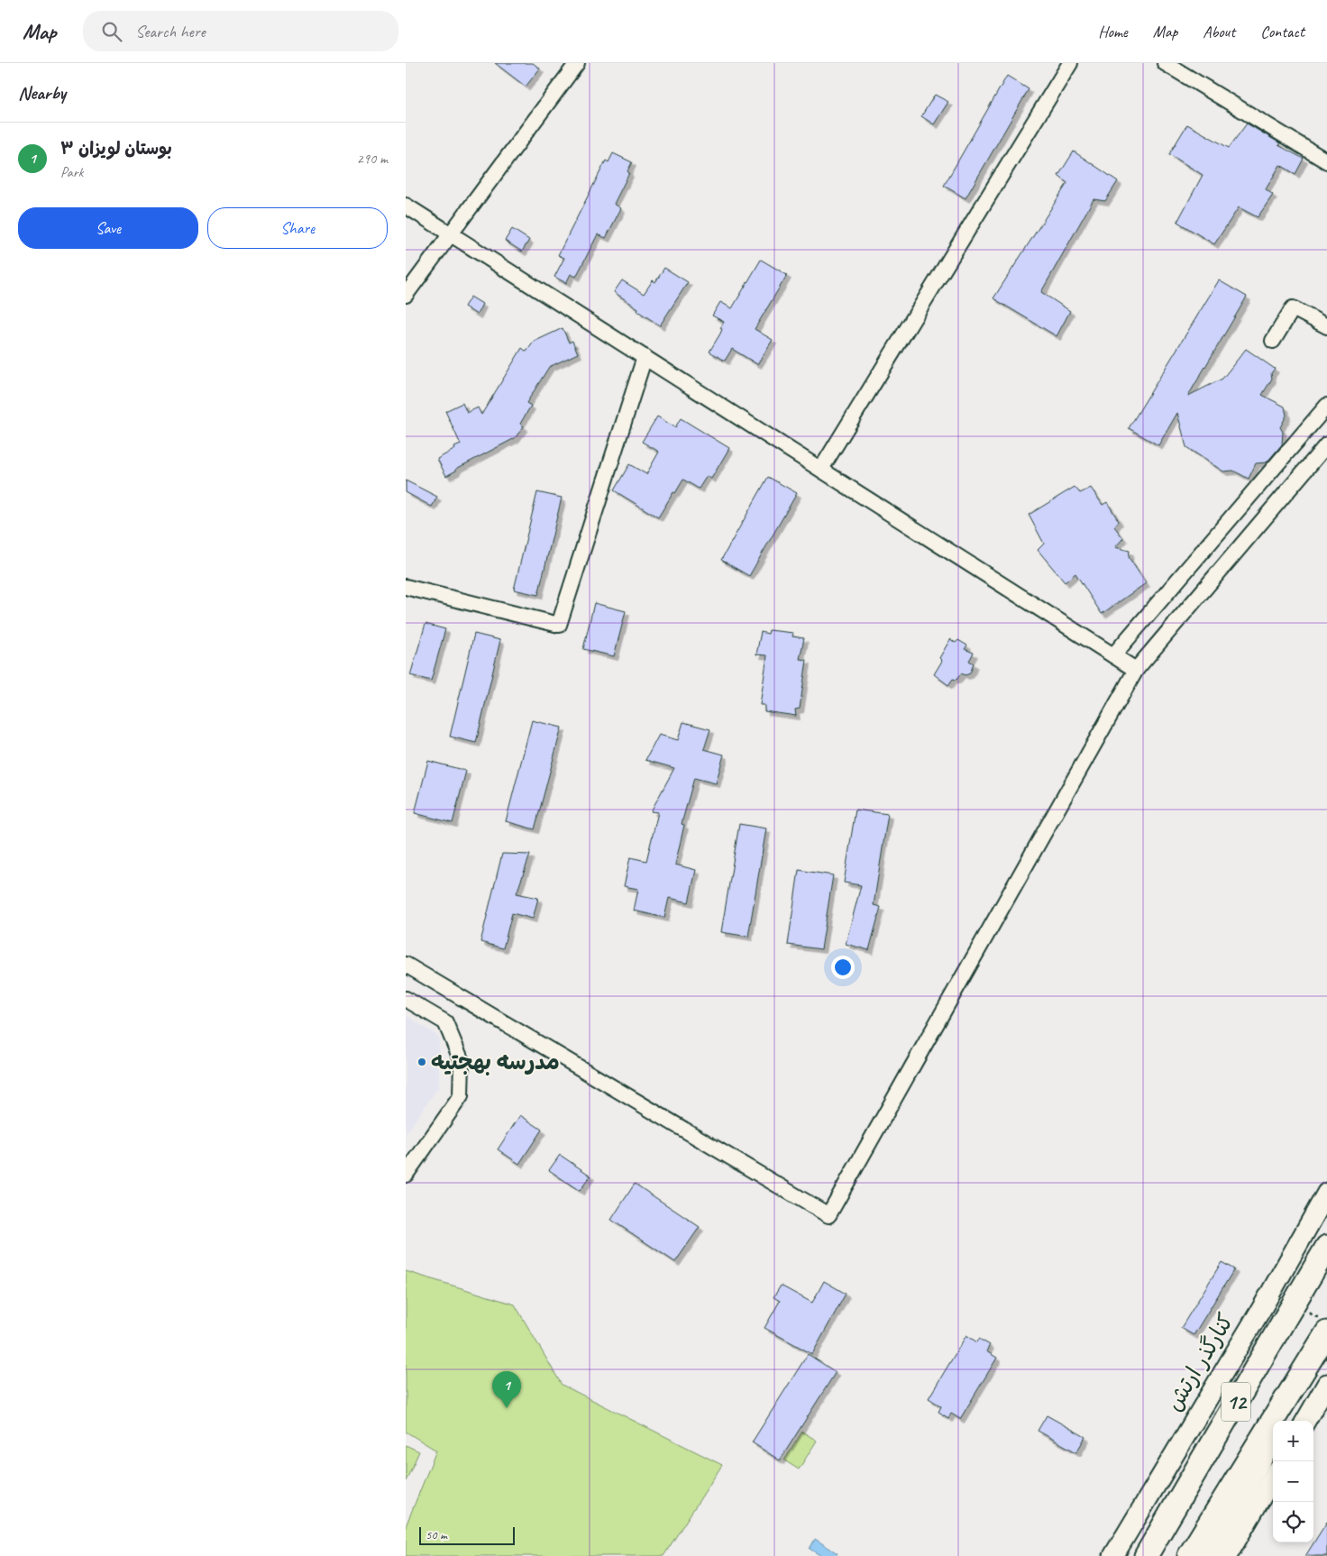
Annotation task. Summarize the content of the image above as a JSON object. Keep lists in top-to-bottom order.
{
  "streets": {
    "highway": ["12"],
    "main road": ["کنارگذر ارتش"]
  },
  "places": ["مدرسه بهجتیه"],
  "scale_bar": "50 m",
  "page": {
    "header": "Map",
    "search": "Search here",
    "nav": [
      "Home",
      "Map",
      "About",
      "Contact"
    ],
    "heading": "Nearby",
    "list": [
      {
        "mark": "1",
        "name": "بوستان لویزان ۳",
        "note": "Park",
        "value": "290 m"
      }
    ],
    "buttons": ["Save", "Share"],
    "pins": "1",
    "map_buttons": ["+", "−"],
    "scale": "50 m"
  }
}
